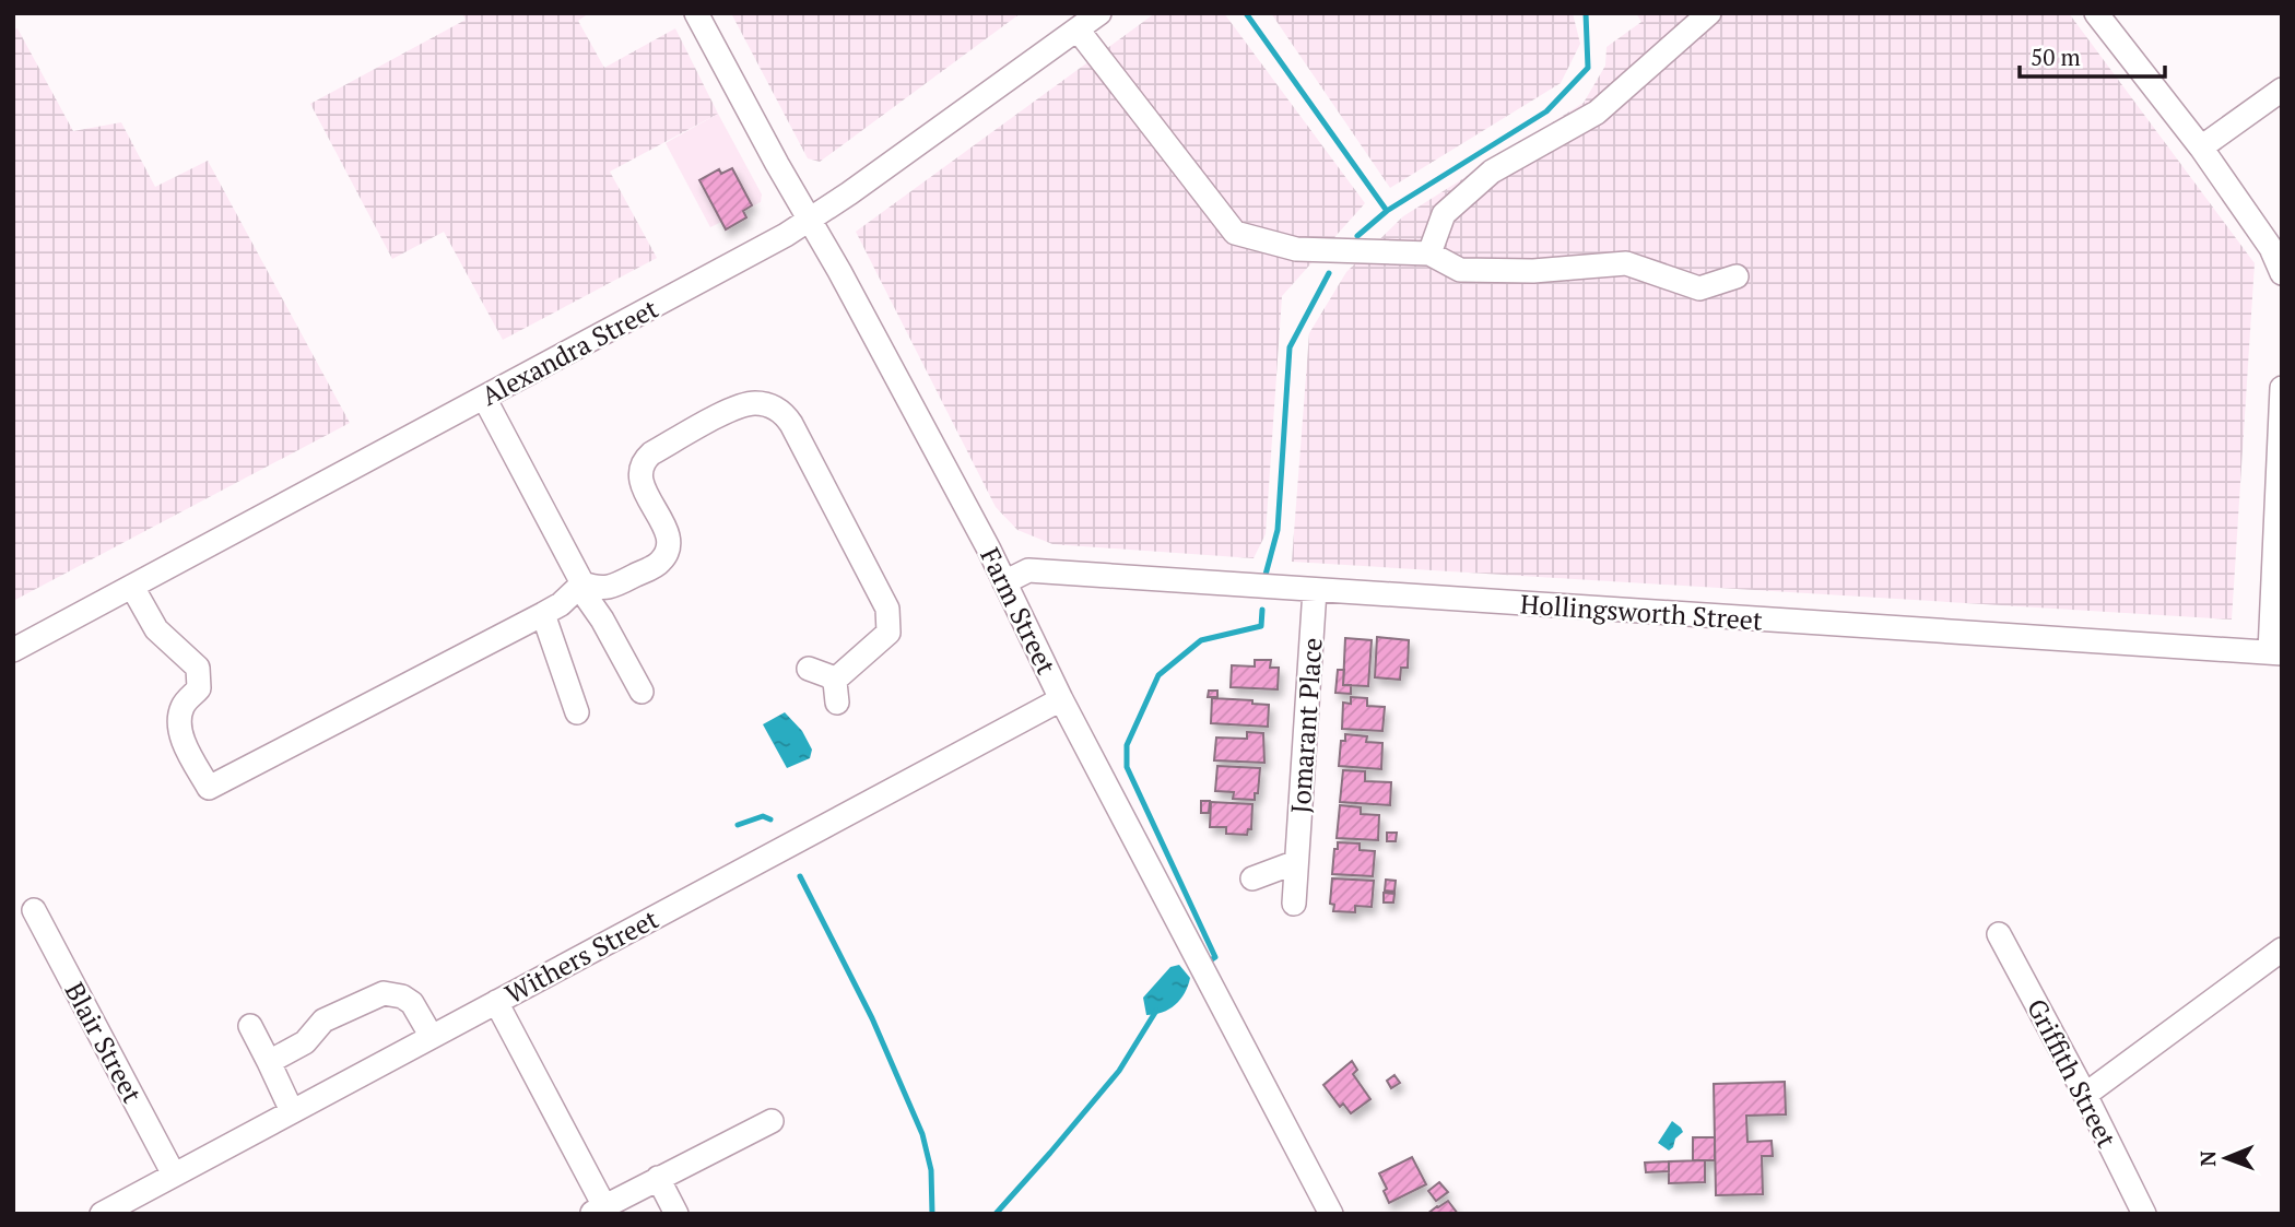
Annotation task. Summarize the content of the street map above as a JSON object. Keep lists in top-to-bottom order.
{
  "streets": {
    "street": [
      "Alexandra Street",
      "Farm Street",
      "Hollingsworth Street",
      "Jomarant Place",
      "Withers Street",
      "Blair Street",
      "Griffith Street"
    ]
  },
  "crossings": [
    ["Alexandra Street", "Farm Street"],
    ["Farm Street", "Hollingsworth Street"],
    ["Farm Street", "Withers Street"],
    ["Hollingsworth Street", "Jomarant Place"],
    ["Withers Street", "Blair Street"]
  ],
  "scale_bar": "50 m",
  "north": "left"
}
